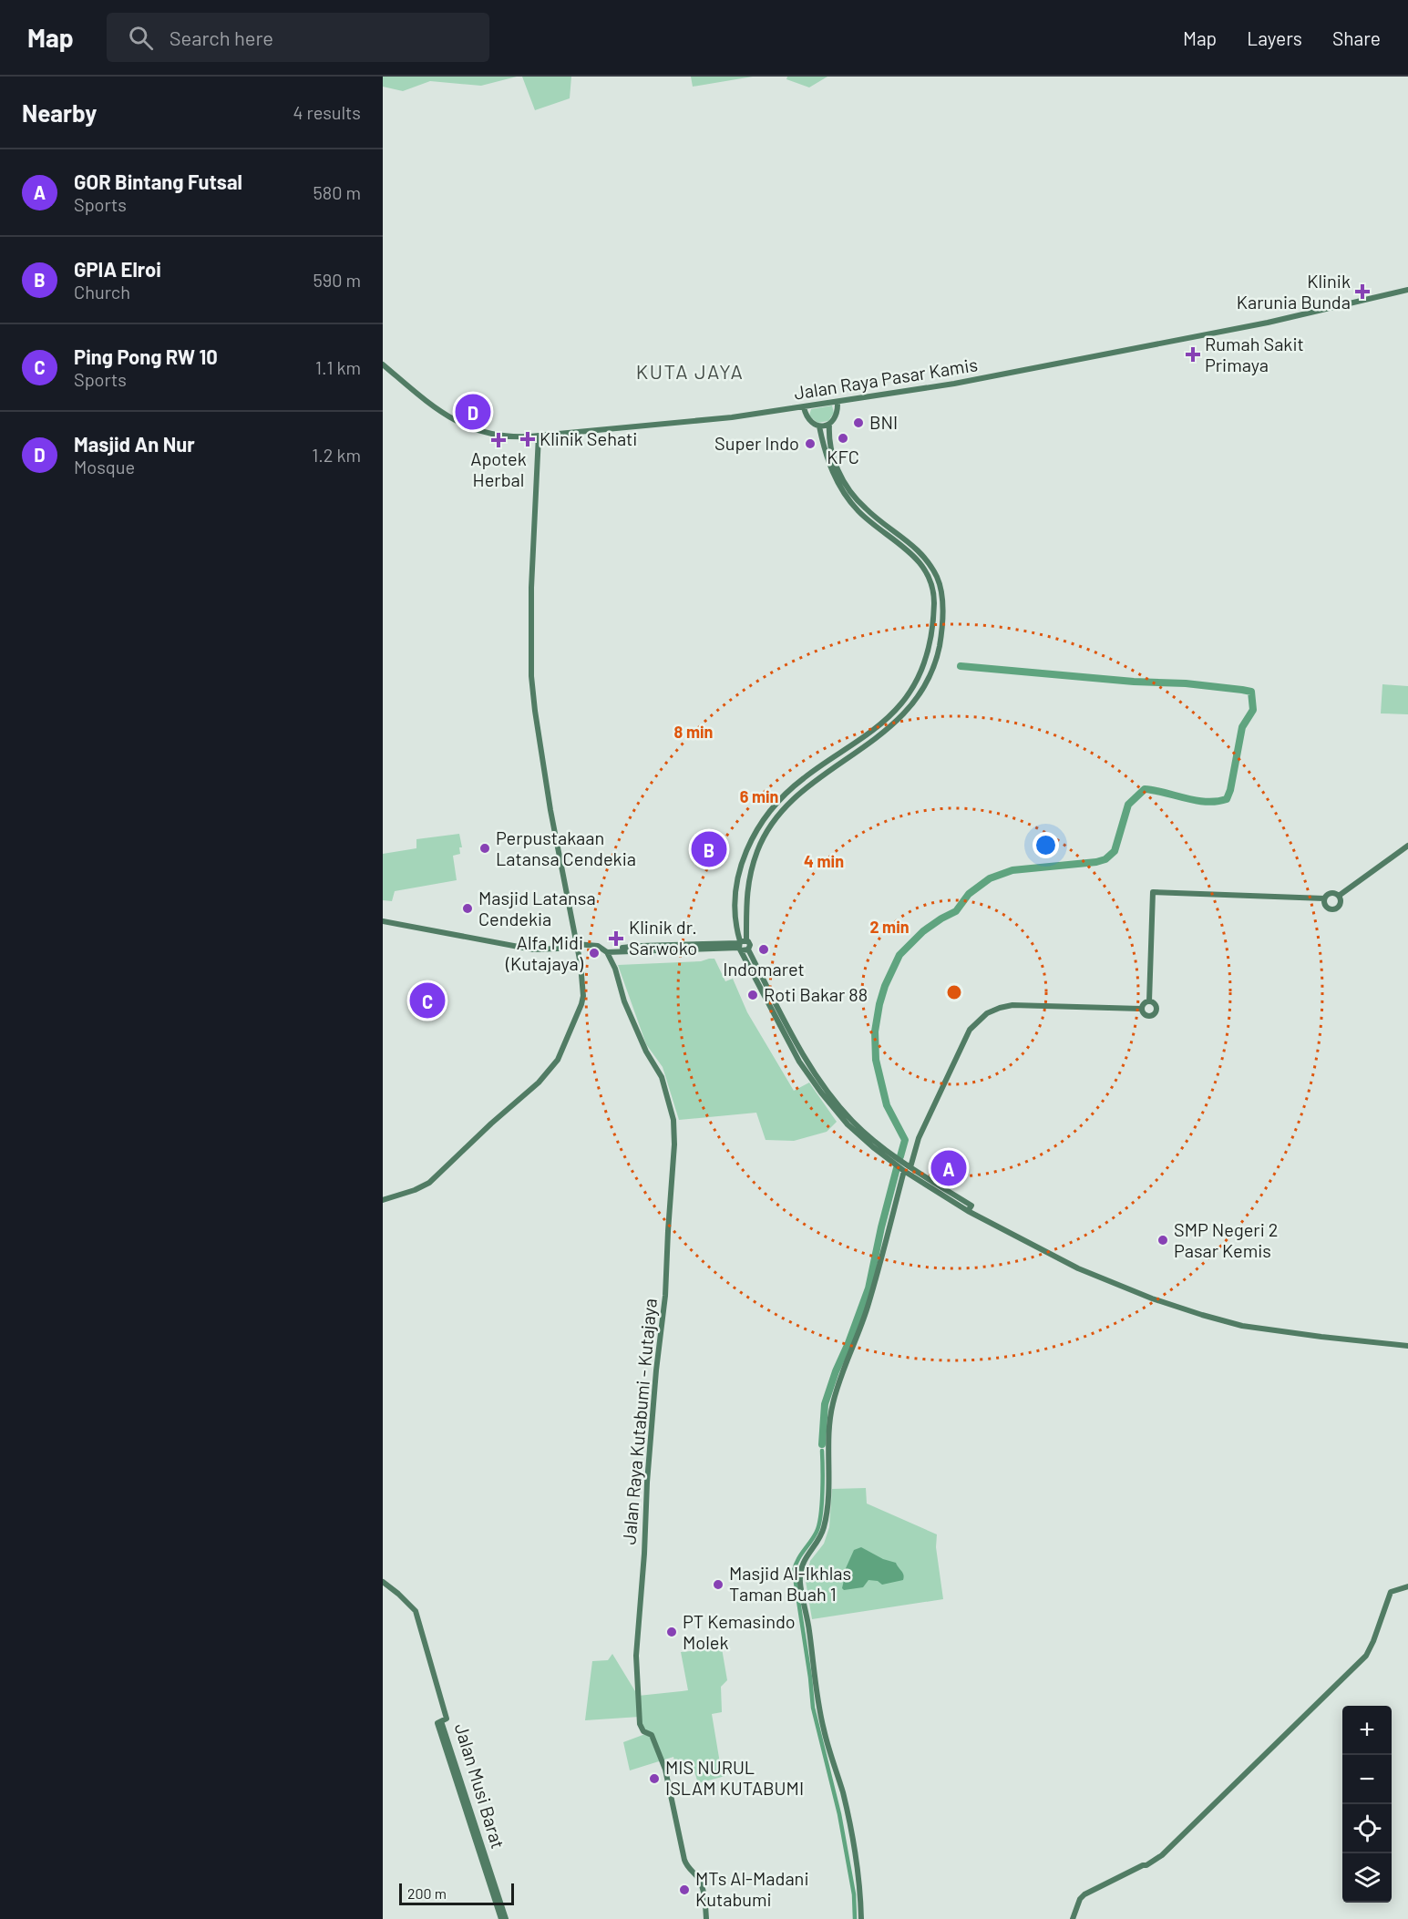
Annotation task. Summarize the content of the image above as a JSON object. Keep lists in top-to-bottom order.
{
  "streets": {
    "street": ["Jalan Raya Pasar Kamis", "Jalan Raya Kutabumi - Kutajaya", "Jalan Musi Barat"]
  },
  "districts": ["KUTA JAYA"],
  "places": {
    "health": [
      "Klinik Karunia Bunda",
      "Rumah Sakit Primaya",
      "Klinik Sehati",
      "Apotek Herbal",
      "Klinik dr. Sarwoko"
    ],
    "other": [
      "BNI",
      "KFC",
      "Super Indo",
      "Perpustakaan Latansa Cendekia",
      "Masjid Latansa Cendekia",
      "Indomaret",
      "Alfa Midi (Kutajaya)",
      "Roti Bakar 88",
      "SMP Negeri 2 Pasar Kemis",
      "Masjid Al-Ikhlas Taman Buah 1",
      "PT Kemasindo Molek",
      "MIS NURUL ISLAM KUTABUMI",
      "MTs Al-Madani Kutabumi"
    ]
  },
  "scale_bar": "200 m",
  "page": {
    "header": "Map",
    "search": "Search here",
    "nav": ["Map", "Layers", "Share"],
    "heading": ["Nearby", "4 results"],
    "list": [
      {
        "mark": "A",
        "name": "GOR Bintang Futsal",
        "note": "Sports",
        "value": "580 m"
      },
      {
        "mark": "B",
        "name": "GPIA Elroi",
        "note": "Church",
        "value": "590 m"
      },
      {
        "mark": "C",
        "name": "Ping Pong RW 10",
        "note": "Sports",
        "value": "1.1 km"
      },
      {
        "mark": "D",
        "name": "Masjid An Nur",
        "note": "Mosque",
        "value": "1.2 km"
      }
    ],
    "pins": [
      "D",
      "B",
      "C",
      "A"
    ],
    "map_buttons": ["+", "−"],
    "scale": "200 m"
  },
  "rings": [
    "8 min",
    "6 min",
    "4 min",
    "2 min"
  ]
}
